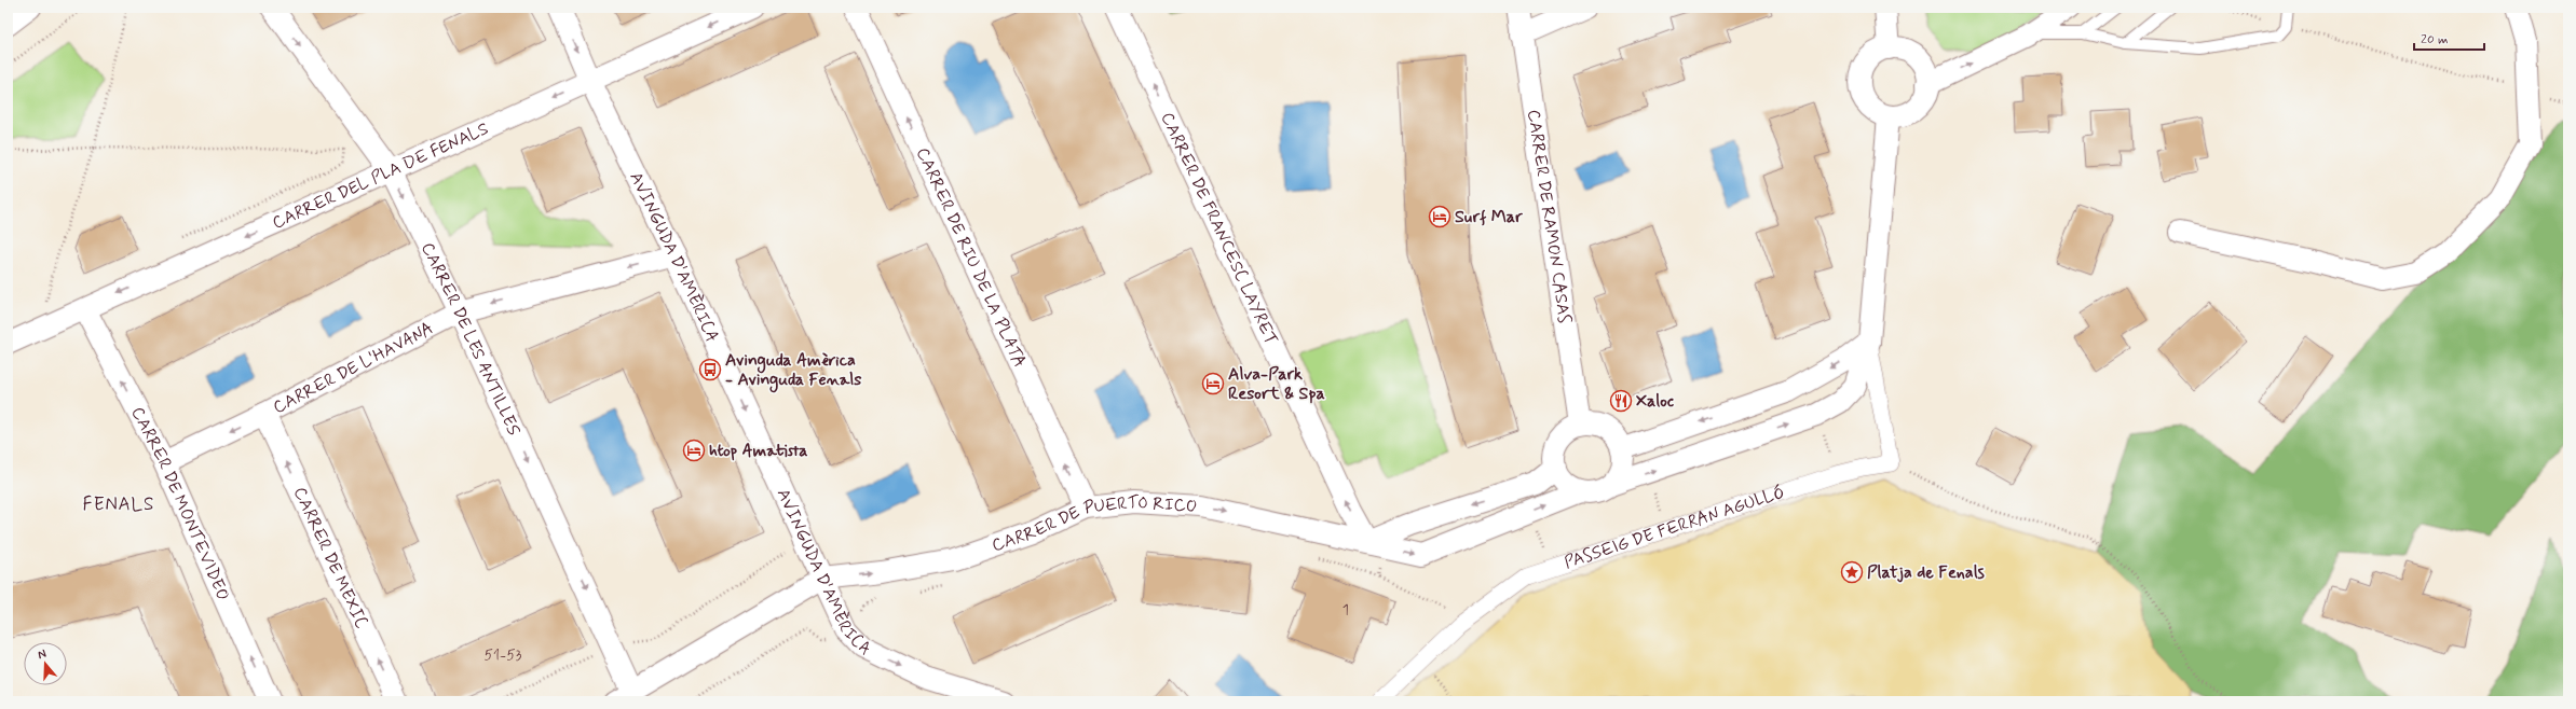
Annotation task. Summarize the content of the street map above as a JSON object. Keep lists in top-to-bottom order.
{
  "streets": {
    "street": [
      "CARRER DEL PLA DE FENALS",
      "CARRER DE RAMON CASAS",
      "CARRER DE FRANCESC LAYRET",
      "AVINGUDA D'AMÈRICA",
      "CARRER DE RIU DE LA PLATA",
      "CARRER DE LES ANTILLES",
      "CARRER DE L'HAVANA",
      "CARRER DE MONTEVIDEO",
      "CARRER DE PUERTO RICO",
      "PASSEIG DE FERRAN AGULLÓ",
      "CARRER DE MEXIC"
    ]
  },
  "crossings": [
    ["CARRER DEL PLA DE FENALS", "AVINGUDA D'AMÈRICA"],
    ["CARRER DEL PLA DE FENALS", "CARRER DE LES ANTILLES"],
    ["CARRER DEL PLA DE FENALS", "CARRER DE MONTEVIDEO"],
    ["CARRER DE FRANCESC LAYRET", "CARRER DE PUERTO RICO"],
    ["AVINGUDA D'AMÈRICA", "CARRER DE L'HAVANA"],
    ["AVINGUDA D'AMÈRICA", "CARRER DE PUERTO RICO"],
    ["CARRER DE RIU DE LA PLATA", "CARRER DE PUERTO RICO"],
    ["CARRER DE LES ANTILLES", "CARRER DE L'HAVANA"],
    ["CARRER DE L'HAVANA", "CARRER DE MONTEVIDEO"],
    ["CARRER DE L'HAVANA", "CARRER DE MEXIC"]
  ],
  "one_way": [
    "CARRER DEL PLA DE FENALS",
    "CARRER DE FRANCESC LAYRET",
    "AVINGUDA D'AMÈRICA",
    "CARRER DE RIU DE LA PLATA",
    "CARRER DE LES ANTILLES",
    "CARRER DE L'HAVANA",
    "CARRER DE MONTEVIDEO",
    "CARRER DE PUERTO RICO",
    "CARRER DE MEXIC"
  ],
  "districts": ["FENALS"],
  "places": {
    "hotel": ["Surf Mar", "Alva-Park Resort & Spa", "htop Amatista"],
    "bus stop": ["Avinguda Amèrica - Avinguda Fenals"],
    "restaurant": ["Xaloc"],
    "place": ["Platja de Fenals"]
  },
  "house_numbers": ["1", "51-53"],
  "scale_bar": "20 m",
  "north": "top"
}
